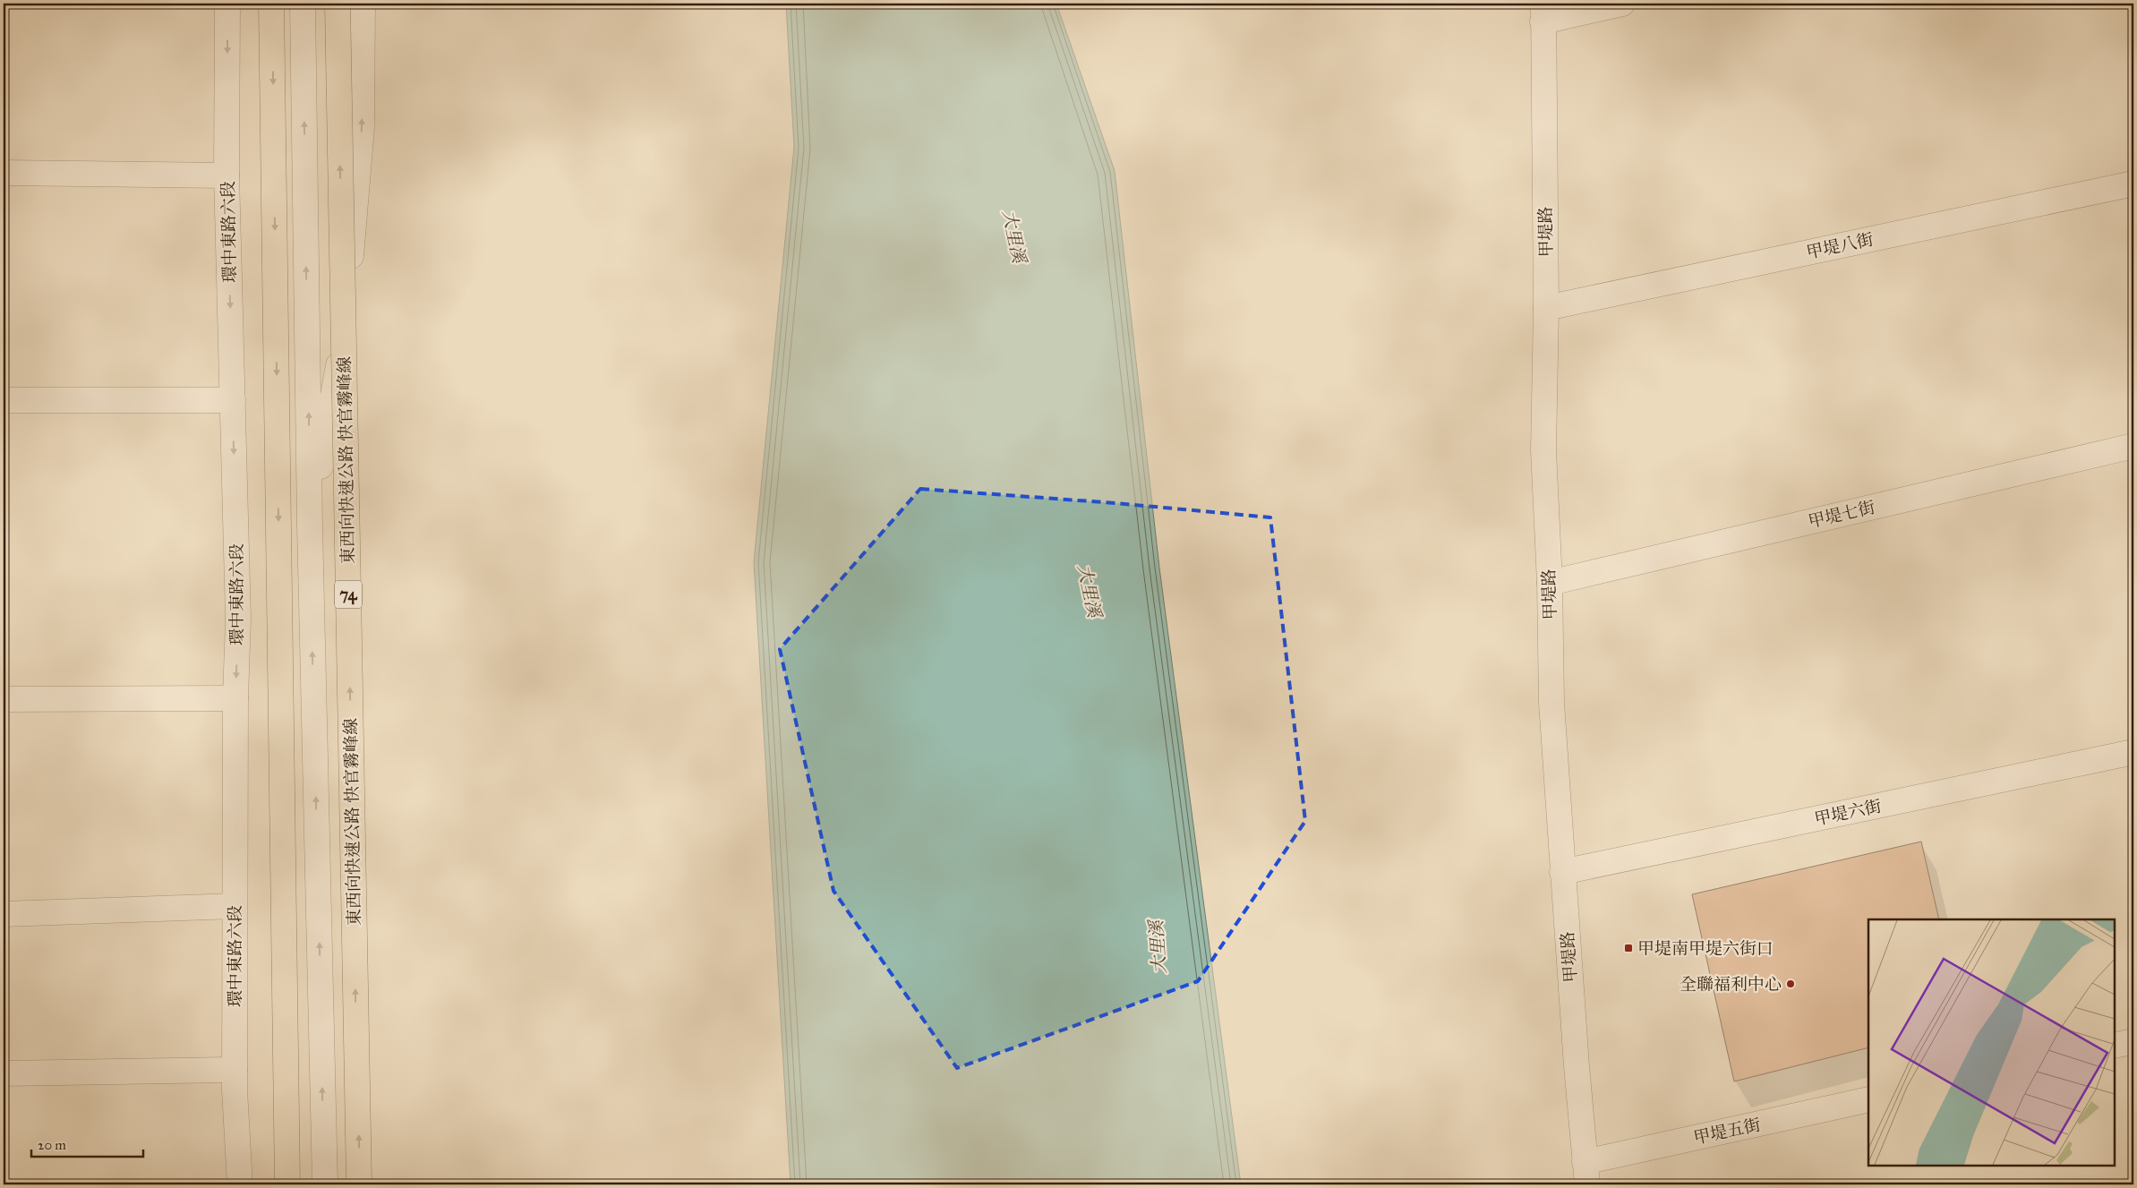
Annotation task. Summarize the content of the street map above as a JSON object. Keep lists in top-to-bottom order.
{
  "streets": {
    "highway": ["東西向快速公路 快官霧峰線", "74"],
    "street": [
      "環中東路六段",
      "甲堤路",
      "甲堤八街",
      "甲堤七街",
      "甲堤六街",
      "甲堤五街"
    ]
  },
  "crossings": [
    ["甲堤路", "甲堤八街"],
    ["甲堤路", "甲堤七街"],
    ["甲堤路", "甲堤六街"],
    ["甲堤路", "甲堤五街"]
  ],
  "water": ["大里溪"],
  "places": {
    "transit": ["甲堤南甲堤六街口"],
    "other": ["全聯福利中心"]
  },
  "scale_bar": "20 m"
}
